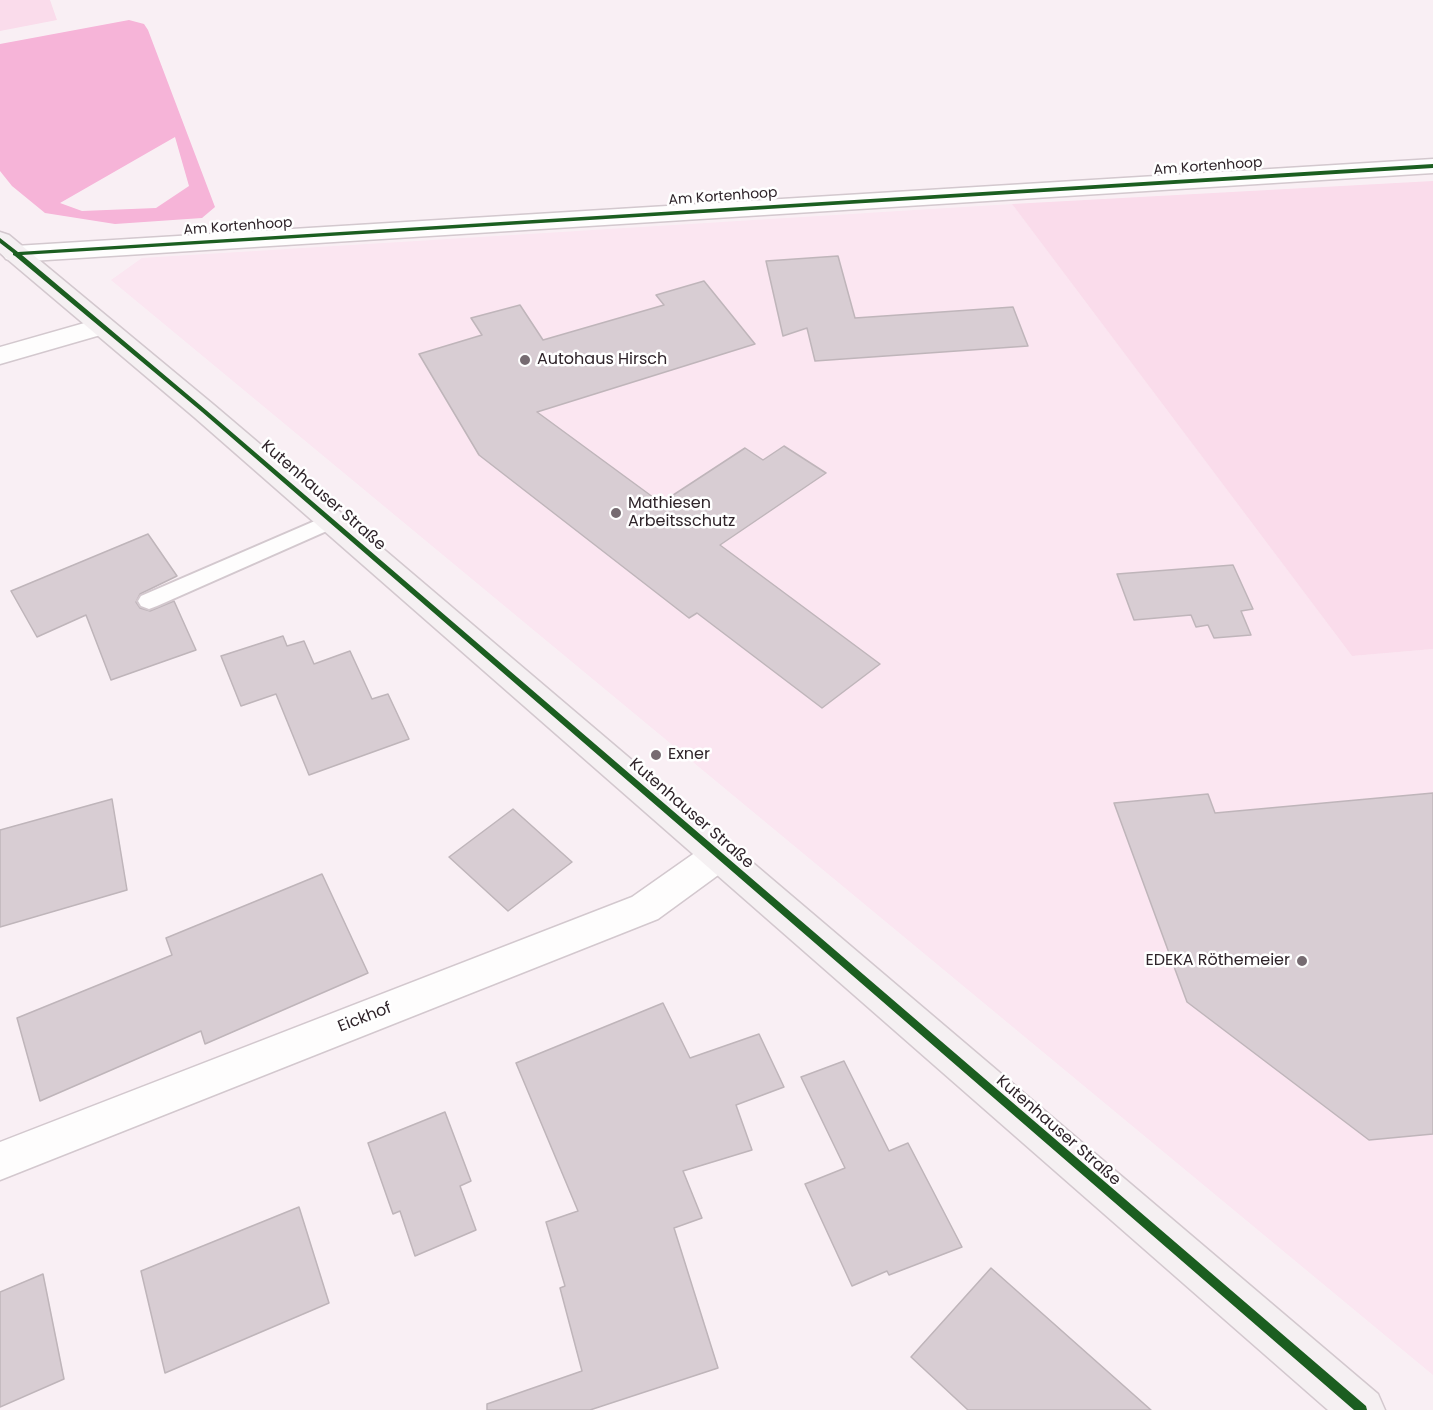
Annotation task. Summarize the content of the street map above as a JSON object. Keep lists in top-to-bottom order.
{
  "streets": {
    "street": ["Am Kortenhoop", "Kutenhauser Straße", "Eickhof"]
  },
  "crossings": [
    ["Am Kortenhoop", "Kutenhauser Straße"],
    ["Kutenhauser Straße", "Eickhof"]
  ],
  "places": [
    "Autohaus Hirsch",
    "Mathiesen Arbeitsschutz",
    "Exner",
    "EDEKA Röthemeier"
  ]
}
